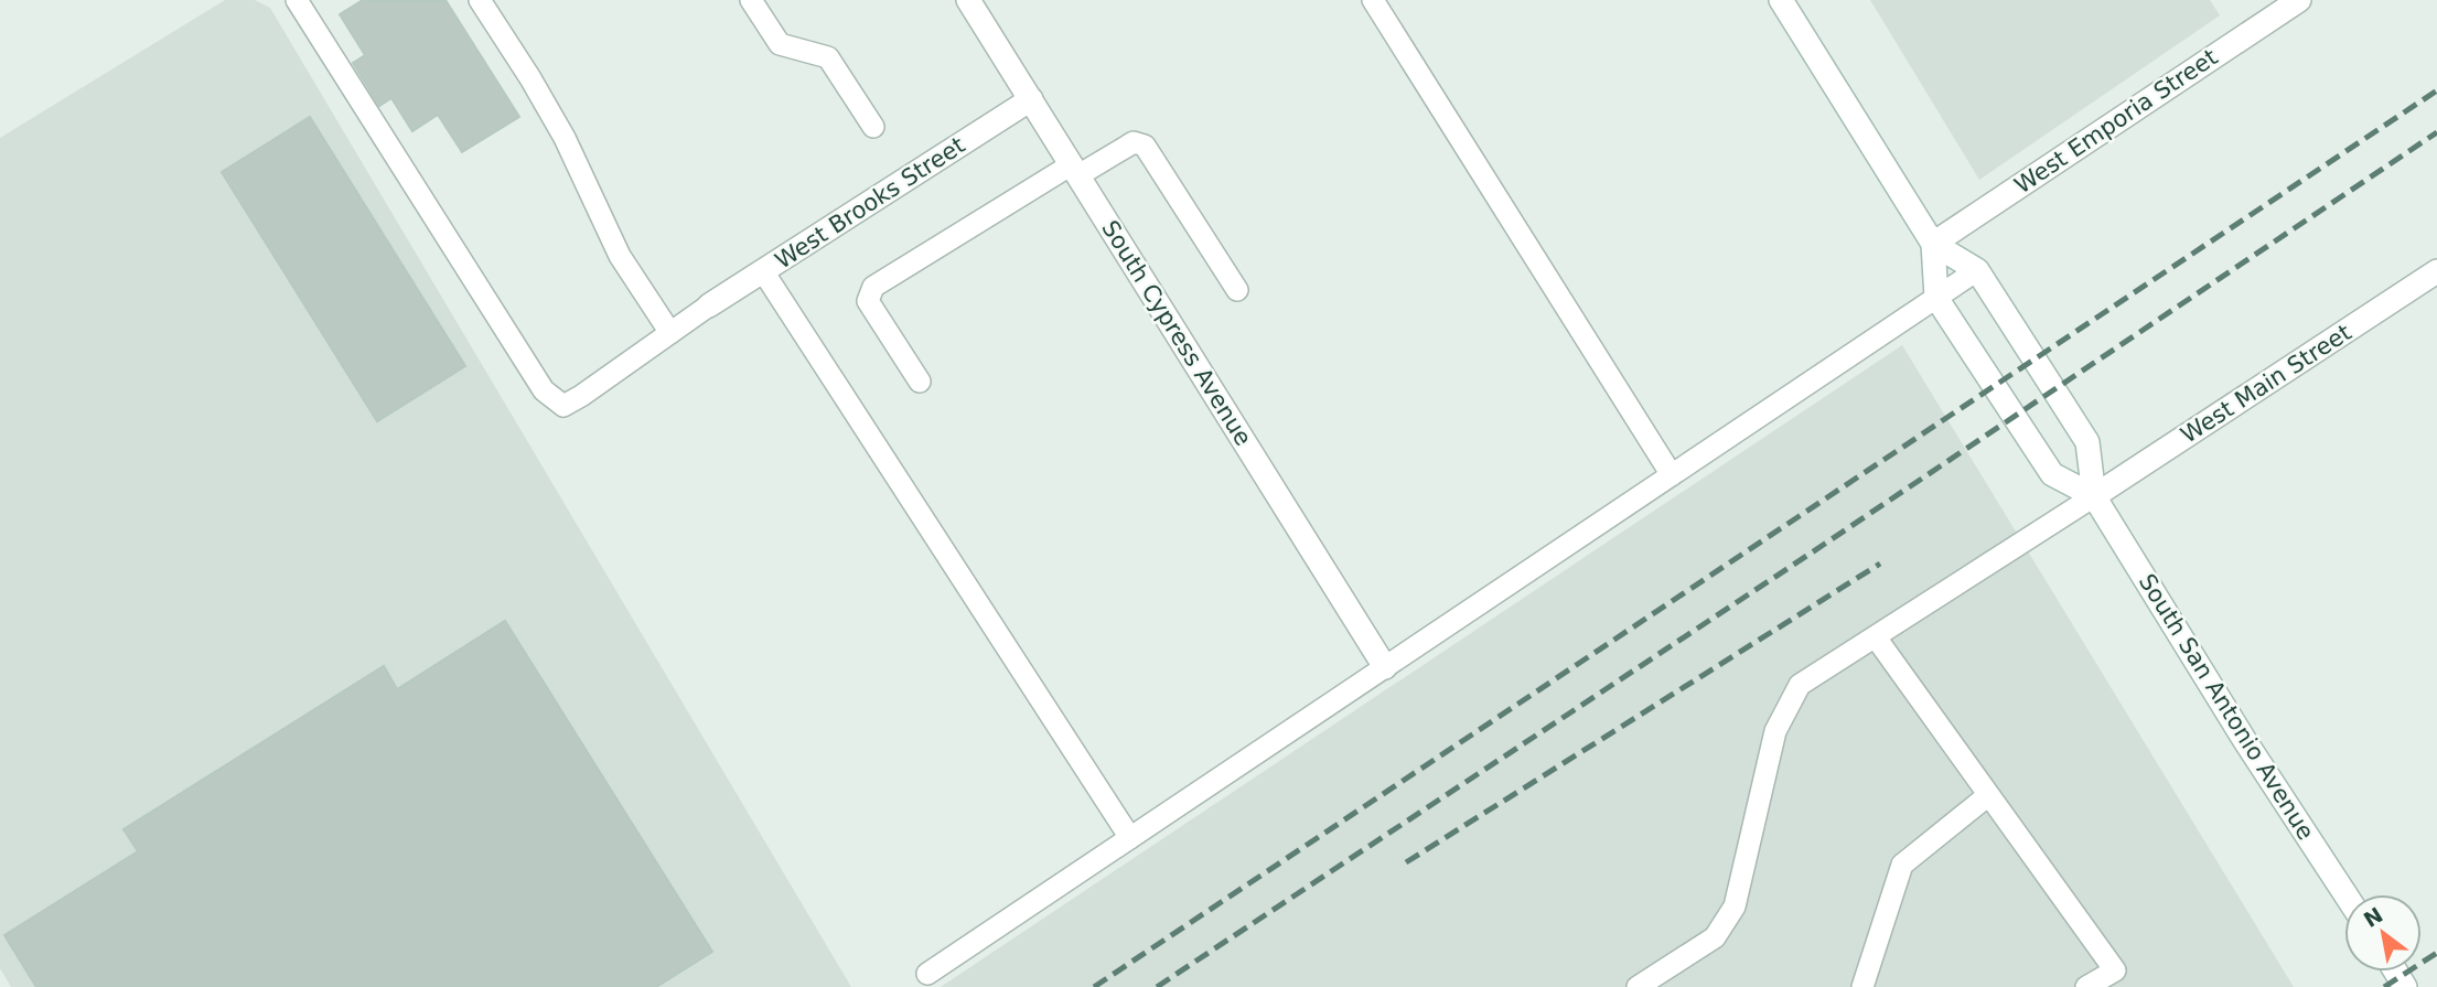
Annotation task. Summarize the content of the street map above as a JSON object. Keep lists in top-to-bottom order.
{
  "streets": {
    "street": [
      "West Emporia Street",
      "West Brooks Street",
      "South Cypress Avenue",
      "West Main Street",
      "South San Antonio Avenue"
    ]
  },
  "crossings": [
    ["West Emporia Street", "South San Antonio Avenue"],
    ["West Brooks Street", "South Cypress Avenue"],
    ["West Main Street", "South San Antonio Avenue"]
  ],
  "north": "top left"
}
